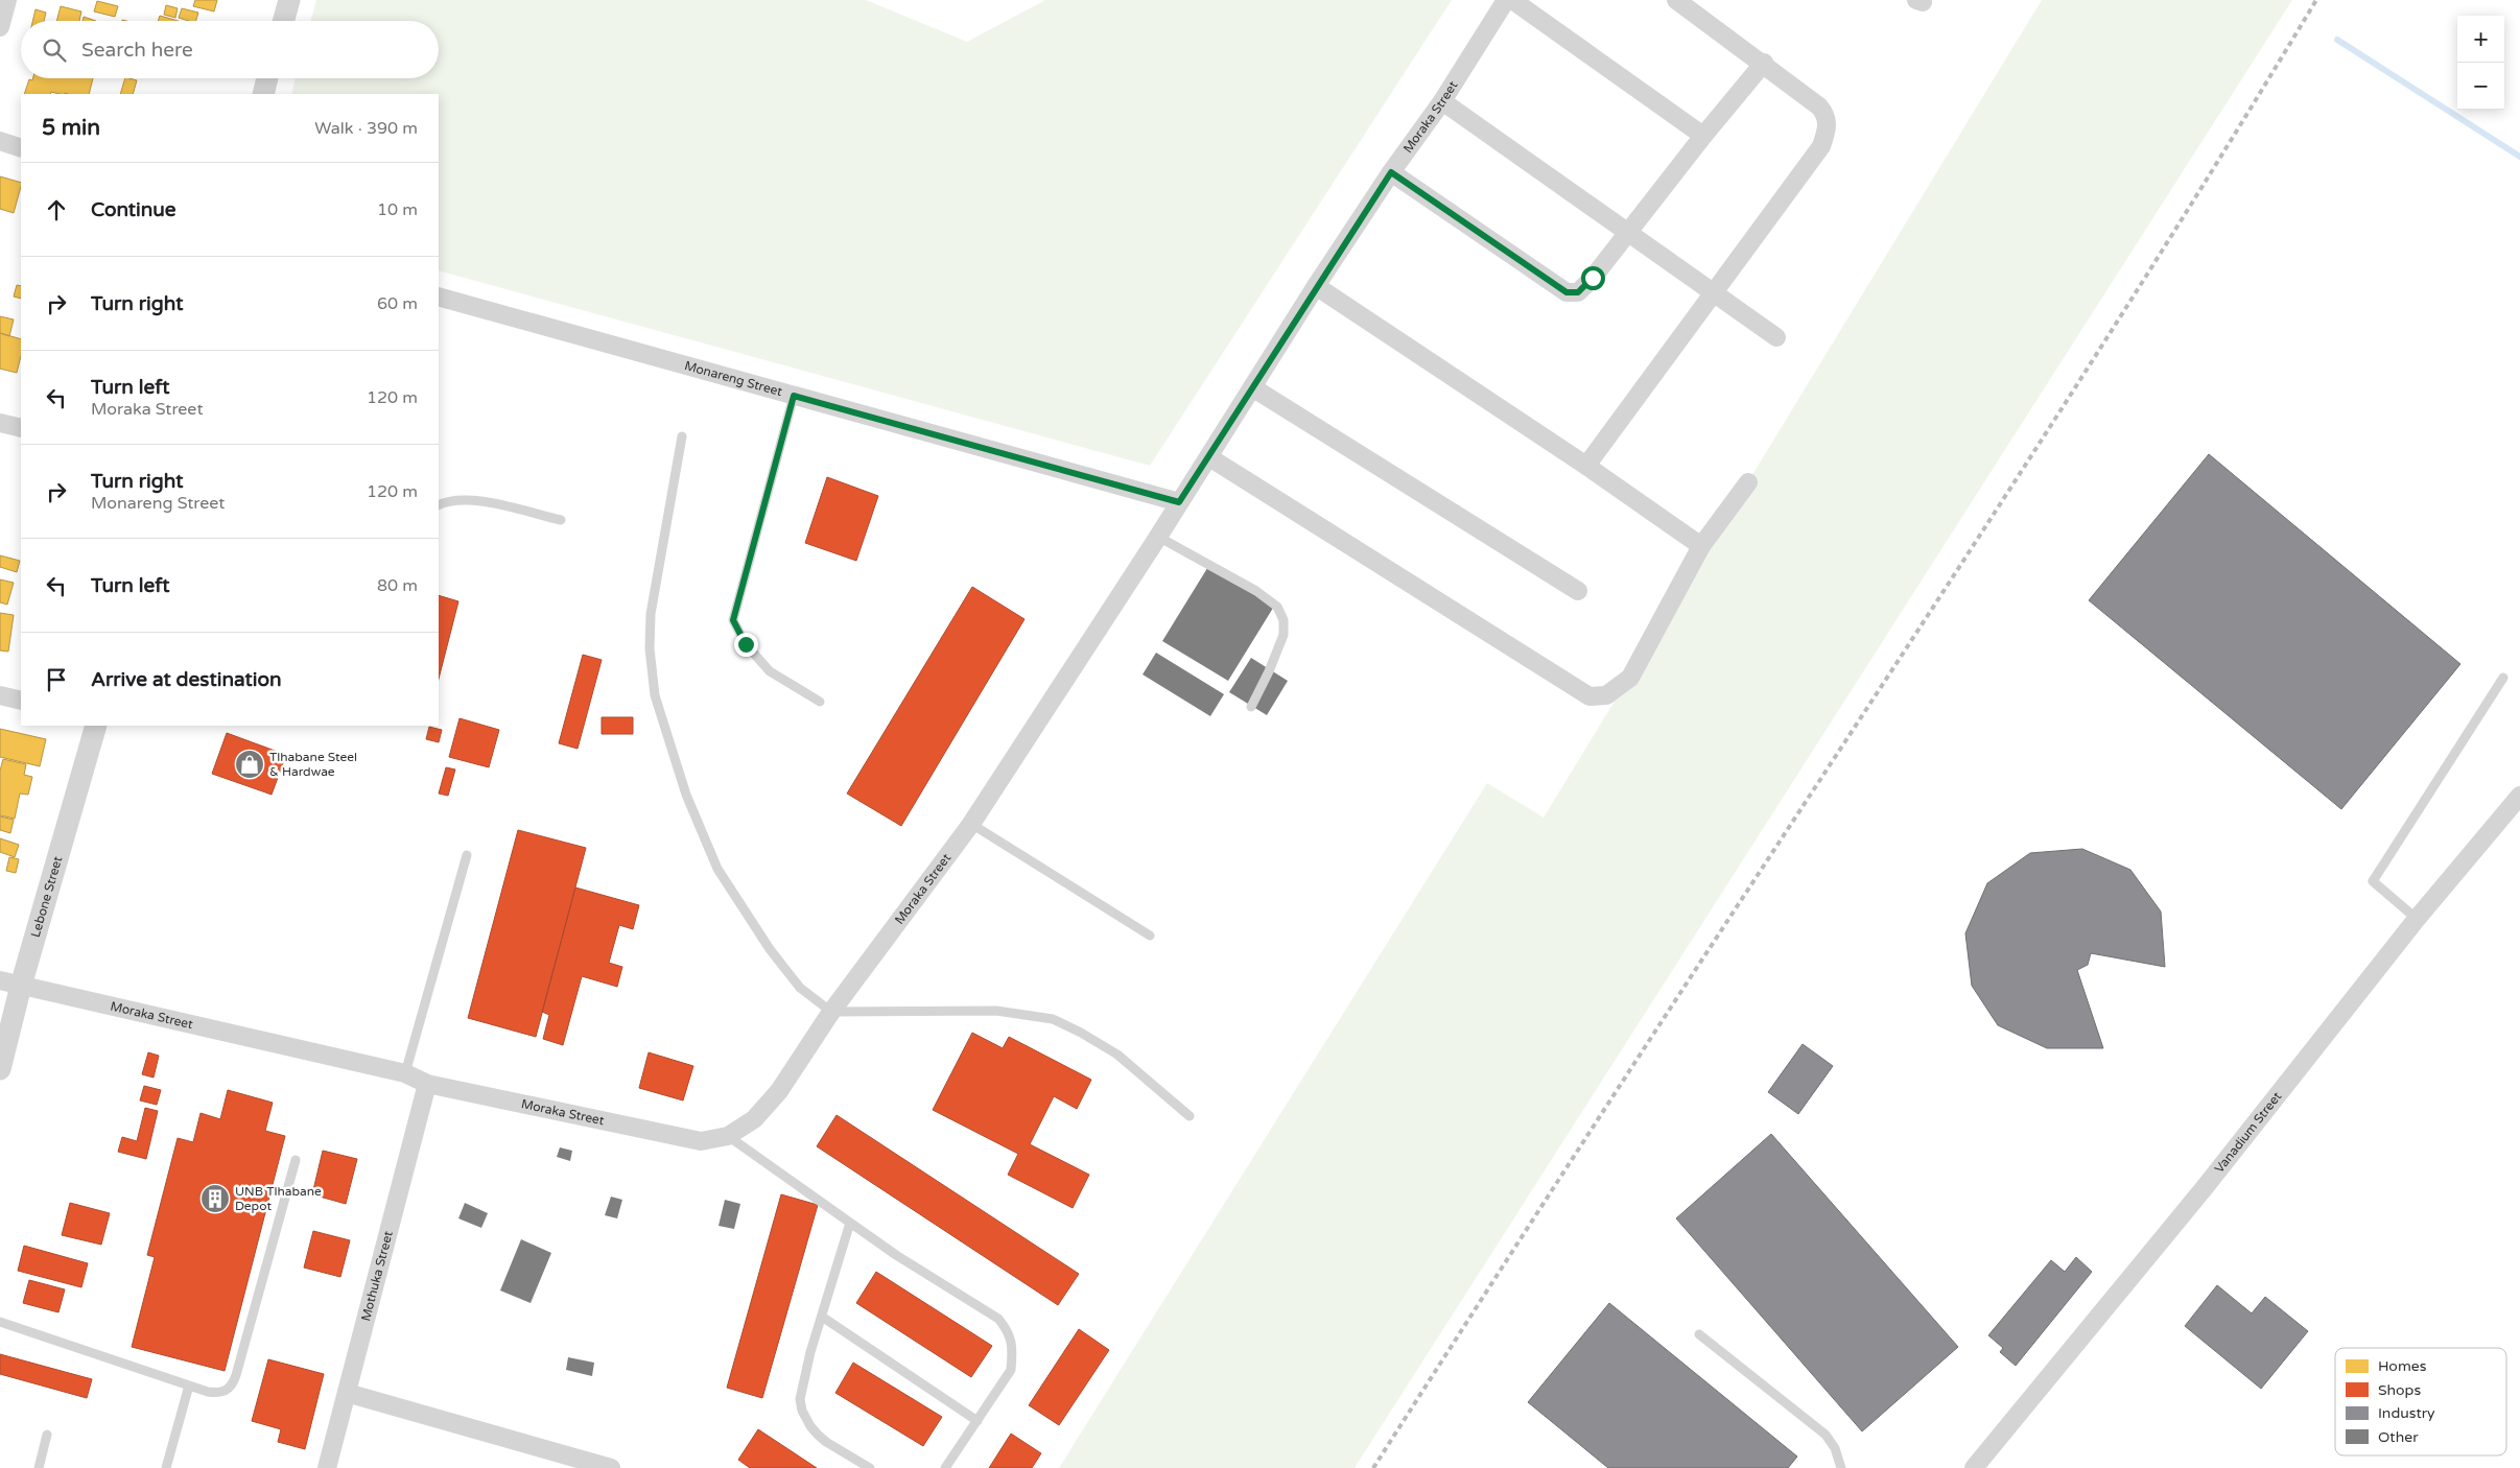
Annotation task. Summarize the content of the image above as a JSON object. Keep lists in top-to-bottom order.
{
  "streets": {
    "street": [
      "Moraka Street",
      "Monareng Street",
      "Lebone Street",
      "Vanadium Street",
      "Mothuka Street"
    ]
  },
  "crossings": [
    ["Moraka Street", "Monareng Street"],
    ["Moraka Street", "Lebone Street"],
    ["Moraka Street", "Mothuka Street"]
  ],
  "places": {
    "shop": ["Tlhabane Steel & Hardwae"],
    "building": ["UNB Tlhabane Depot"]
  },
  "legend": [
    "Homes",
    "Shops",
    "Industry",
    "Other"
  ],
  "page": {
    "map_buttons": ["+", "−"],
    "search": "Search here",
    "heading": ["5 min", "Walk · 390 m"],
    "list": [
      ["Continue", "10 m"],
      ["Turn right", "60 m"],
      ["Turn left", "Moraka Street", "120 m"],
      ["Turn right", "Monareng Street", "120 m"],
      ["Turn left", "80 m"],
      "Arrive at destination"
    ]
  }
}
